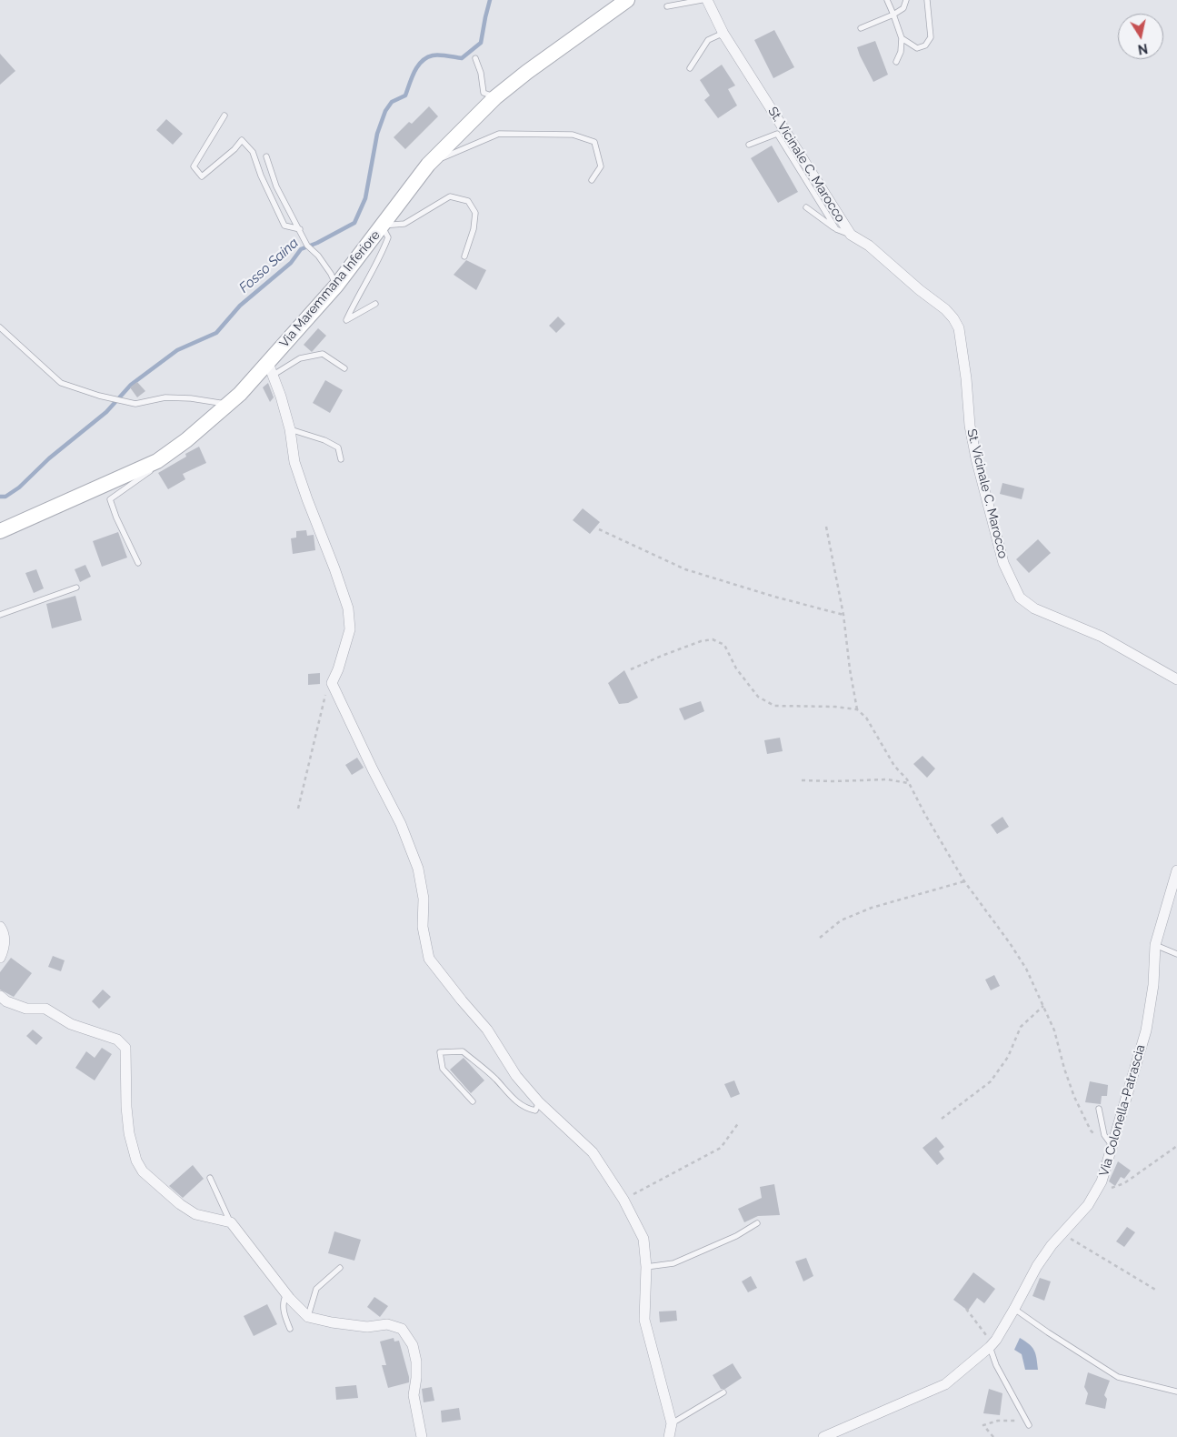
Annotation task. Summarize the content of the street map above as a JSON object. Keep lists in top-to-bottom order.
{
  "streets": {
    "main road": ["Via Maremmana Inferiore"],
    "street": ["St. Vicinale C. Marocco", "Via Colonella-Patrascia"]
  },
  "water": ["Fosso Saina"],
  "north": "bottom"
}
